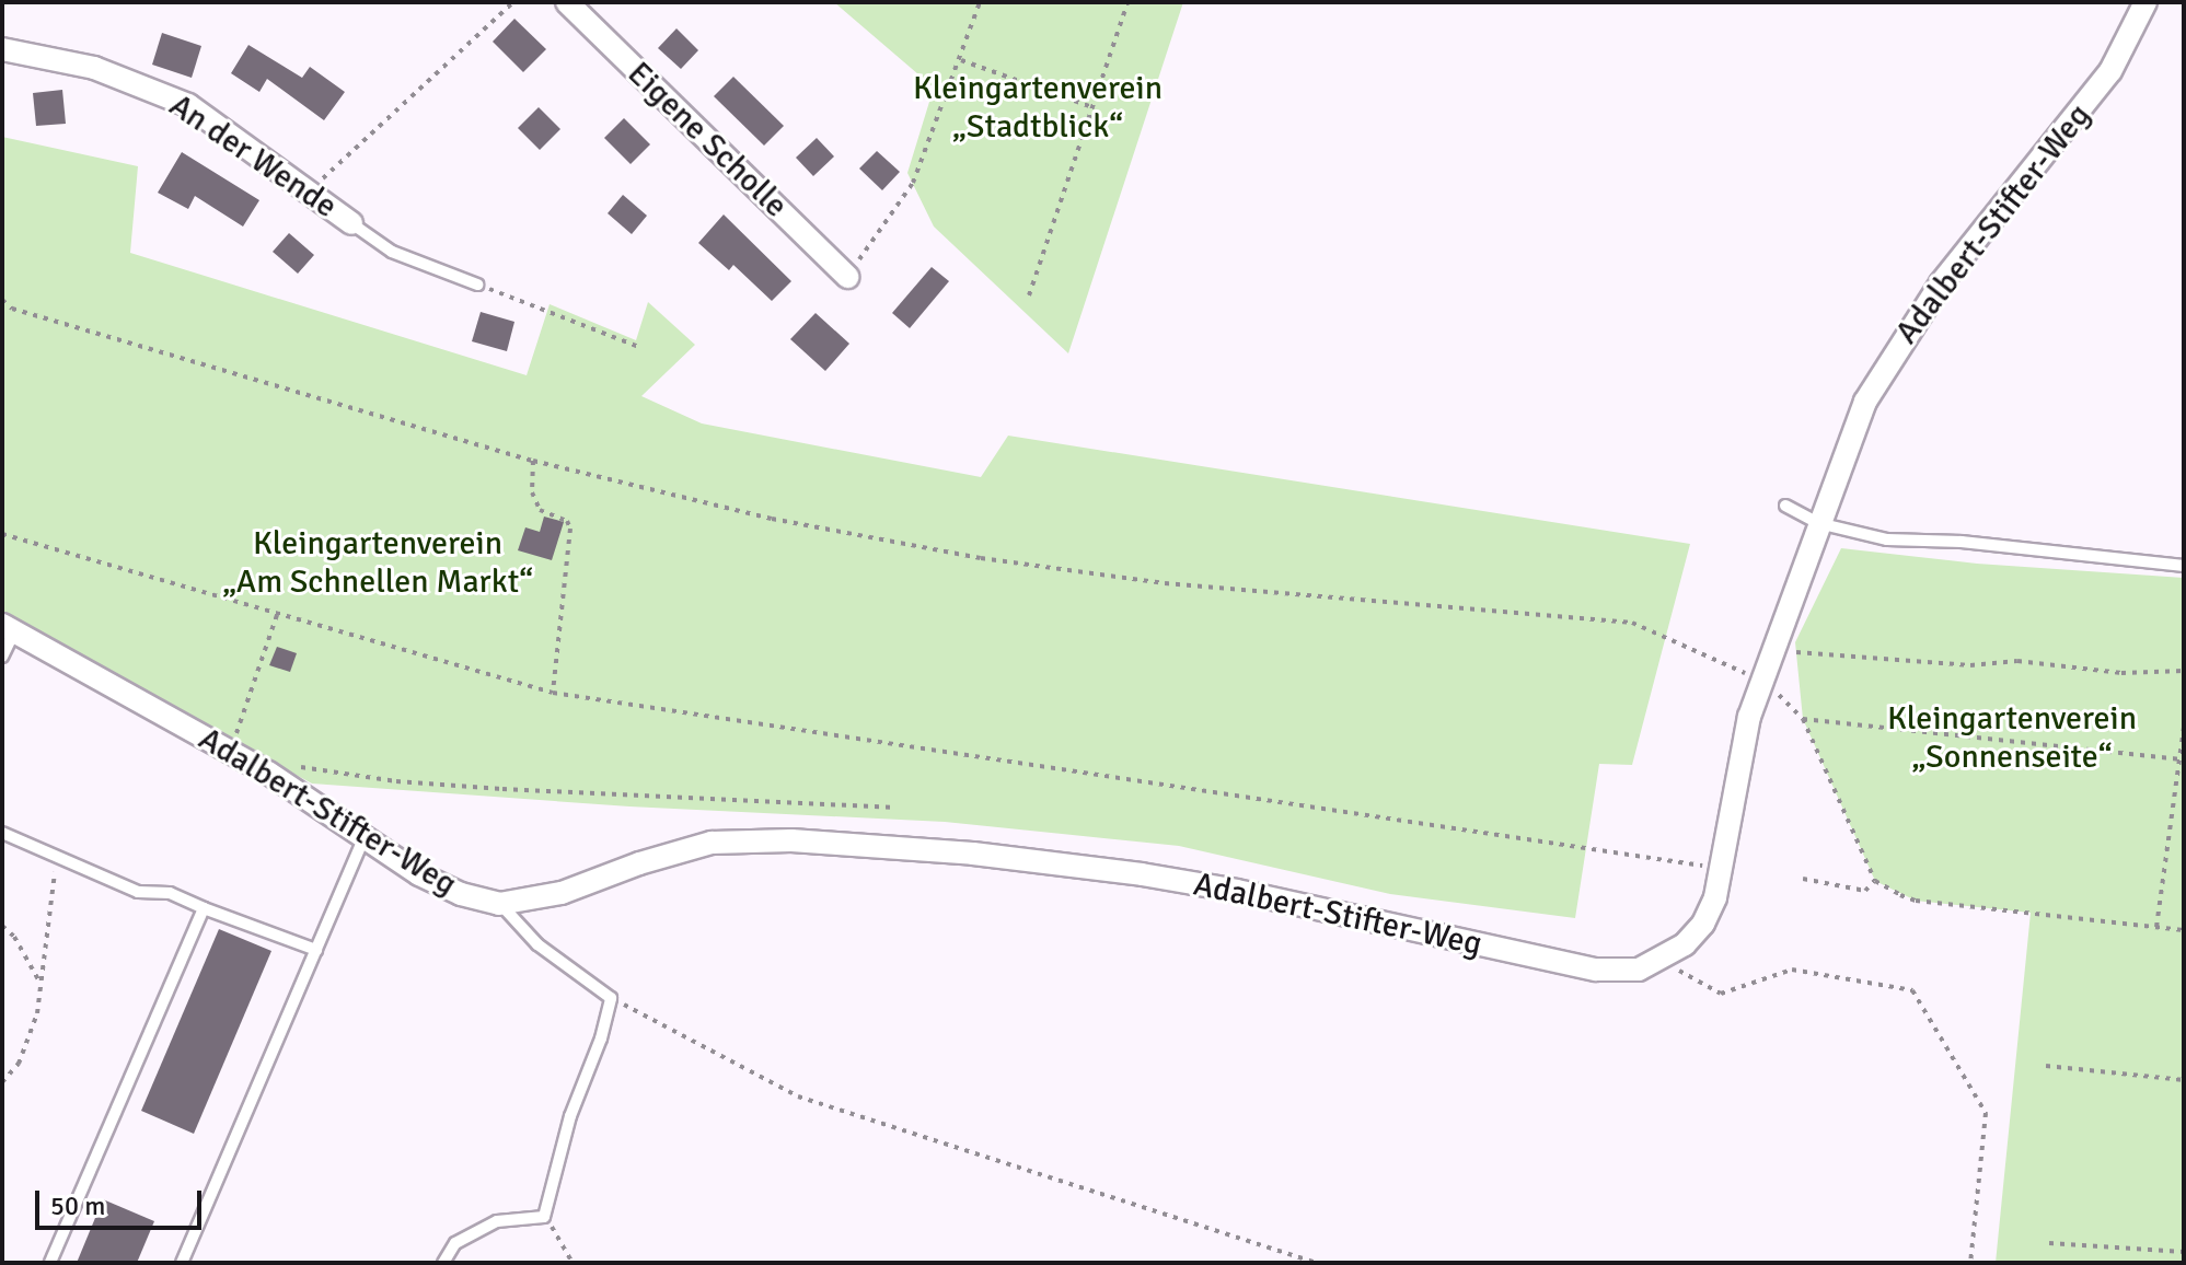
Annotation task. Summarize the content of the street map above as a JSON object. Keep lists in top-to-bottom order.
{
  "streets": {
    "street": ["Eigene Scholle", "An der Wende", "Adalbert-Stifter-Weg"]
  },
  "parks": ["Kleingartenverein „Stadtblick“", "Kleingartenverein „Am Schnellen Markt“", "Kleingartenverein „Sonnenseite“"],
  "scale_bar": "50 m"
}
